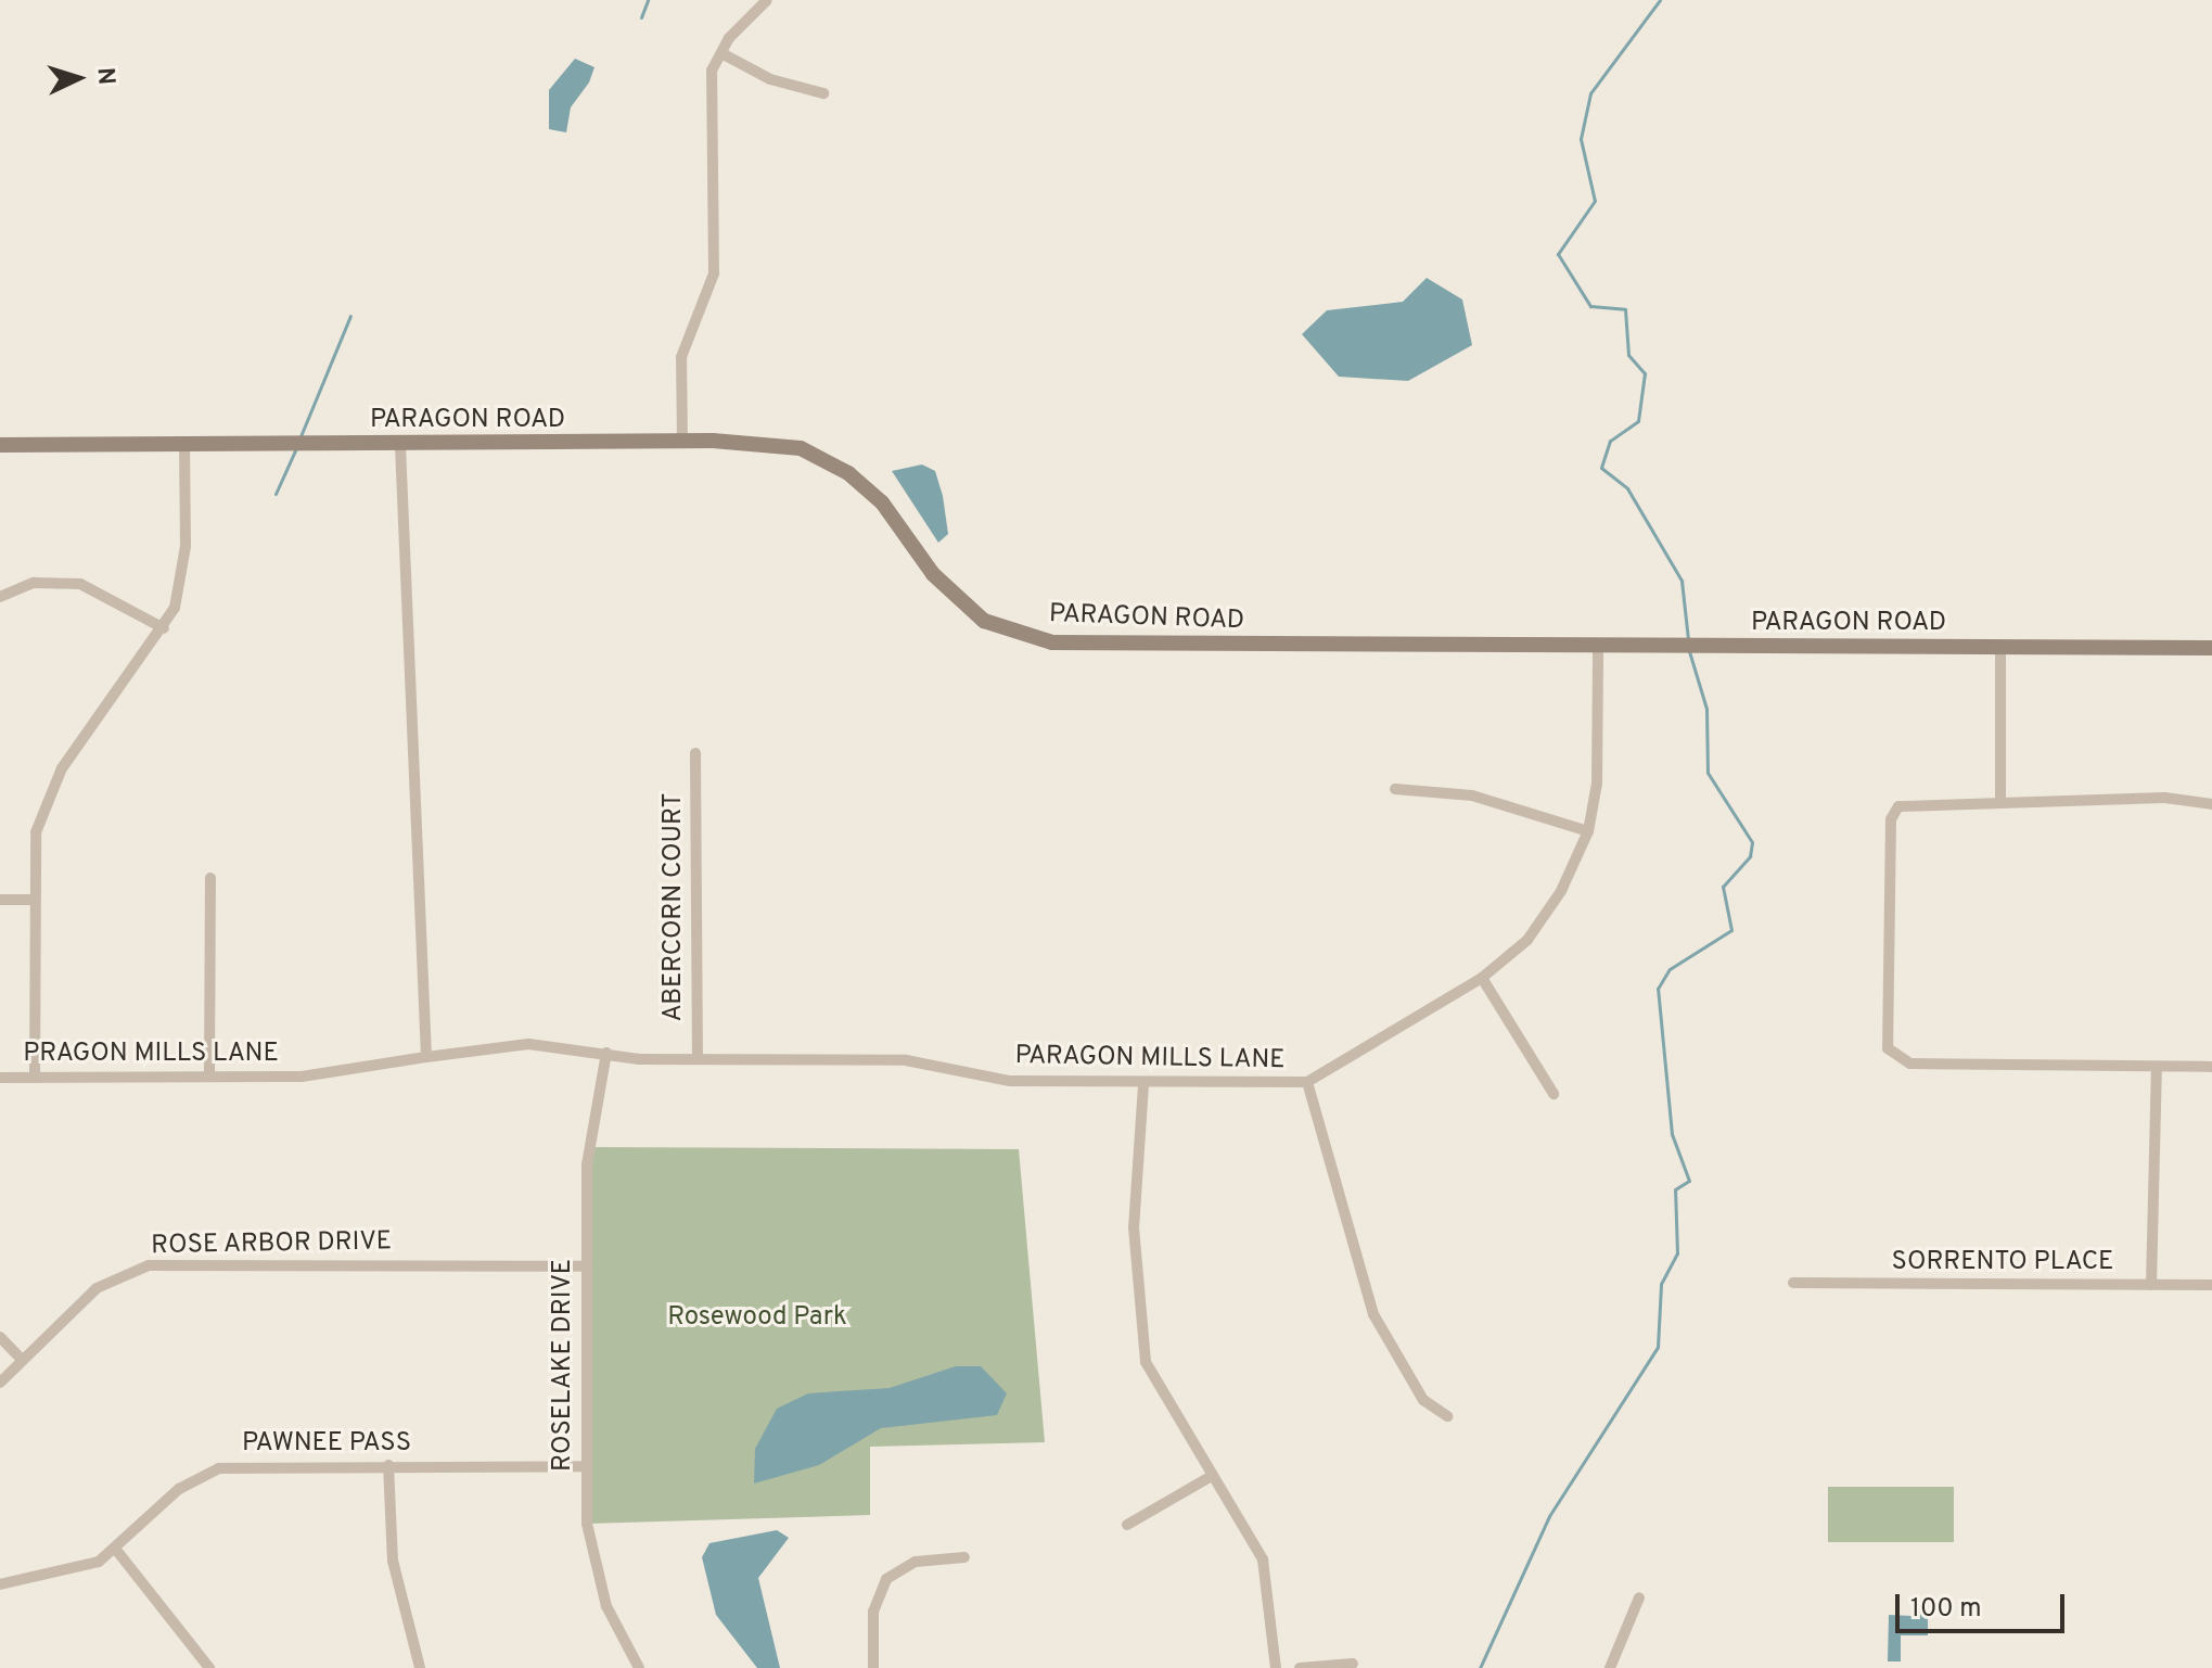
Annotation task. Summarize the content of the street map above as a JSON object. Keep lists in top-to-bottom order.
{
  "streets": {
    "street": [
      "PARAGON ROAD",
      "ABERCORN COURT",
      "PRAGON MILLS LANE",
      "PARAGON MILLS LANE",
      "ROSE ARBOR DRIVE",
      "SORRENTO PLACE",
      "ROSELAKE DRIVE",
      "PAWNEE PASS"
    ]
  },
  "crossings": [
    ["PARAGON ROAD", "PARAGON MILLS LANE"],
    ["ABERCORN COURT", "PARAGON MILLS LANE"],
    ["PRAGON MILLS LANE", "PARAGON MILLS LANE"],
    ["PARAGON MILLS LANE", "ROSELAKE DRIVE"],
    ["ROSE ARBOR DRIVE", "ROSELAKE DRIVE"],
    ["ROSELAKE DRIVE", "PAWNEE PASS"]
  ],
  "parks": ["Rosewood Park"],
  "scale_bar": "100 m",
  "north": "right"
}
